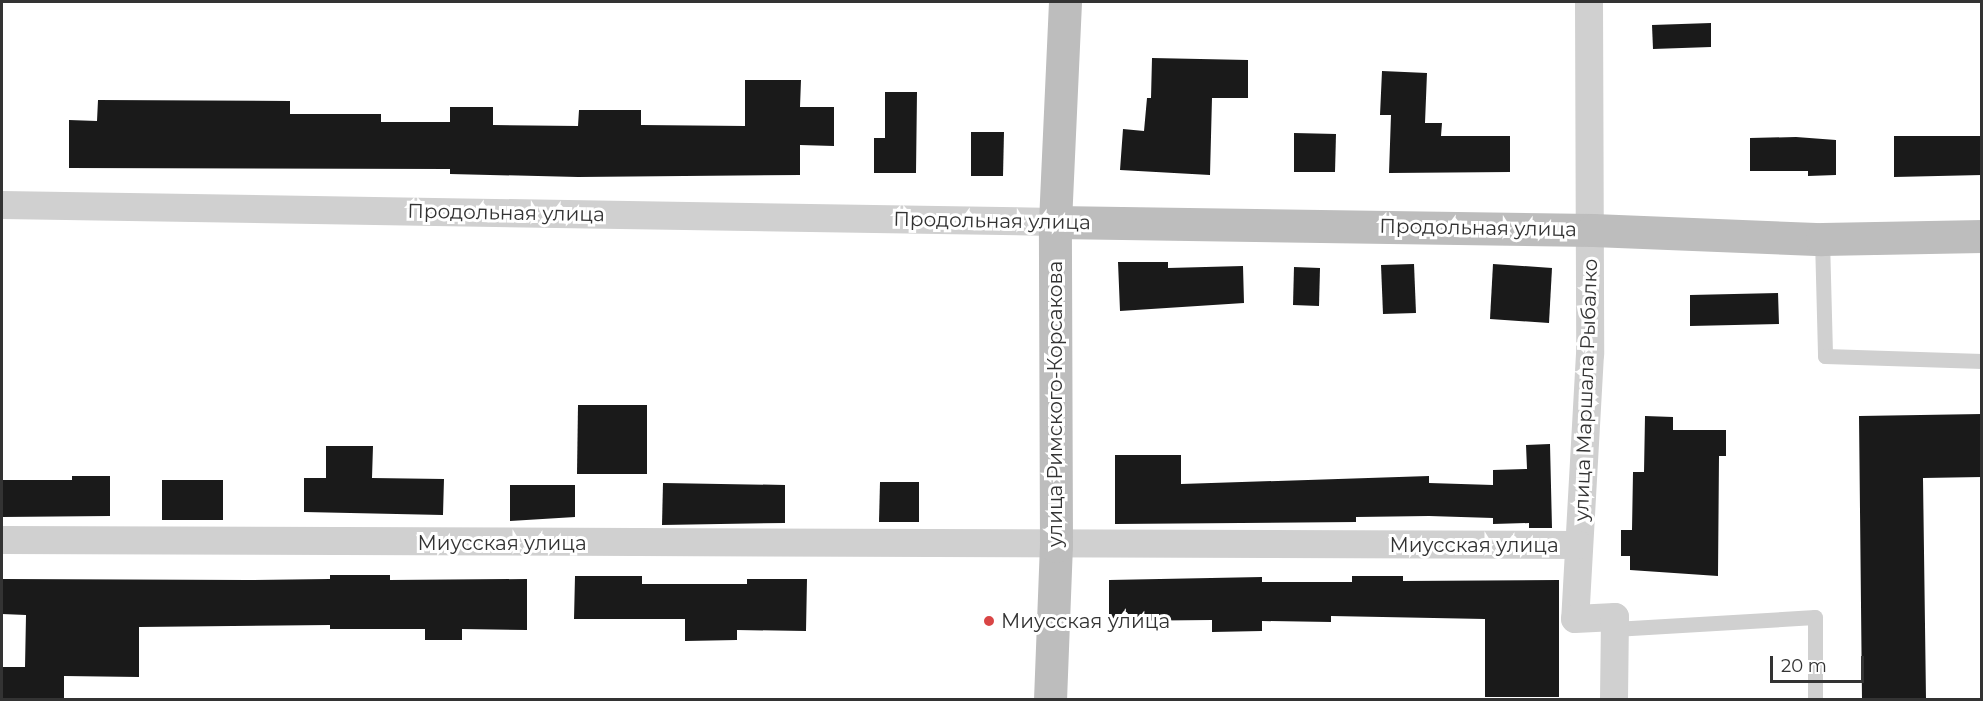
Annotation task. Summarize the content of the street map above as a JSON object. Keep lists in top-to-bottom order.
{
  "streets": {
    "main road": ["Продольная улица", "улица Римского-Корсакова"],
    "street": ["улица Маршала Рыбалко", "Миусская улица"]
  },
  "crossings": [
    ["Продольная улица", "улица Маршала Рыбалко"],
    ["Продольная улица", "улица Римского-Корсакова"],
    ["улица Маршала Рыбалко", "Миусская улица"],
    ["улица Римского-Корсакова", "Миусская улица"]
  ],
  "places": ["Миусская улица"],
  "scale_bar": "20 m"
}
